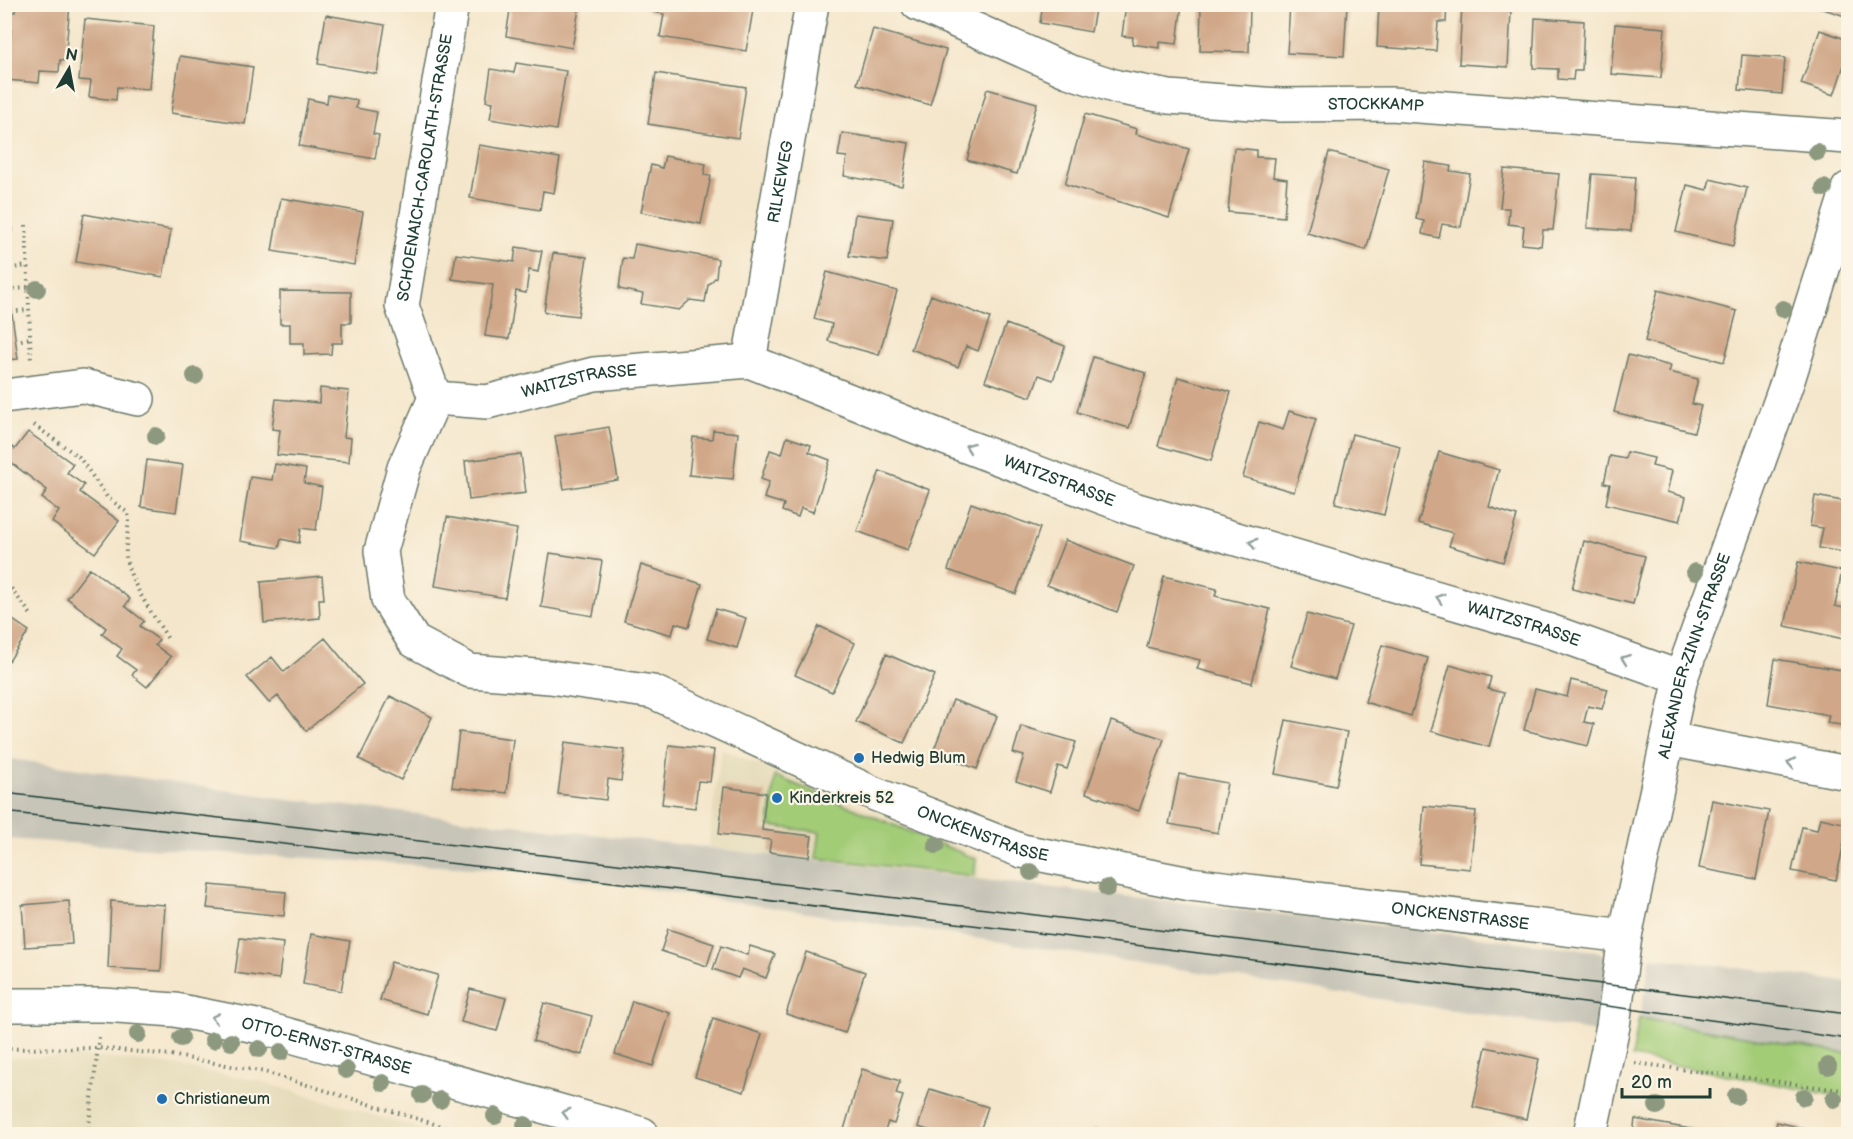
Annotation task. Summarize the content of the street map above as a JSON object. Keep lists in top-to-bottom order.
{
  "streets": {
    "street": [
      "STOCKKAMP",
      "SCHOENAICH-CAROLATH-STRASSE",
      "RILKEWEG",
      "WAITZSTRASSE",
      "ALEXANDER-ZINN-STRASSE",
      "ONCKENSTRASSE",
      "OTTO-ERNST-STRASSE"
    ]
  },
  "crossings": [
    ["SCHOENAICH-CAROLATH-STRASSE", "WAITZSTRASSE"],
    ["SCHOENAICH-CAROLATH-STRASSE", "ONCKENSTRASSE"],
    ["RILKEWEG", "WAITZSTRASSE"],
    ["WAITZSTRASSE", "ALEXANDER-ZINN-STRASSE"],
    ["WAITZSTRASSE", "ONCKENSTRASSE"],
    ["ALEXANDER-ZINN-STRASSE", "ONCKENSTRASSE"]
  ],
  "one_way": ["WAITZSTRASSE", "OTTO-ERNST-STRASSE"],
  "places": ["Hedwig Blum", "Kinderkreis 52", "Christianeum"],
  "scale_bar": "20 m",
  "north": "top"
}
